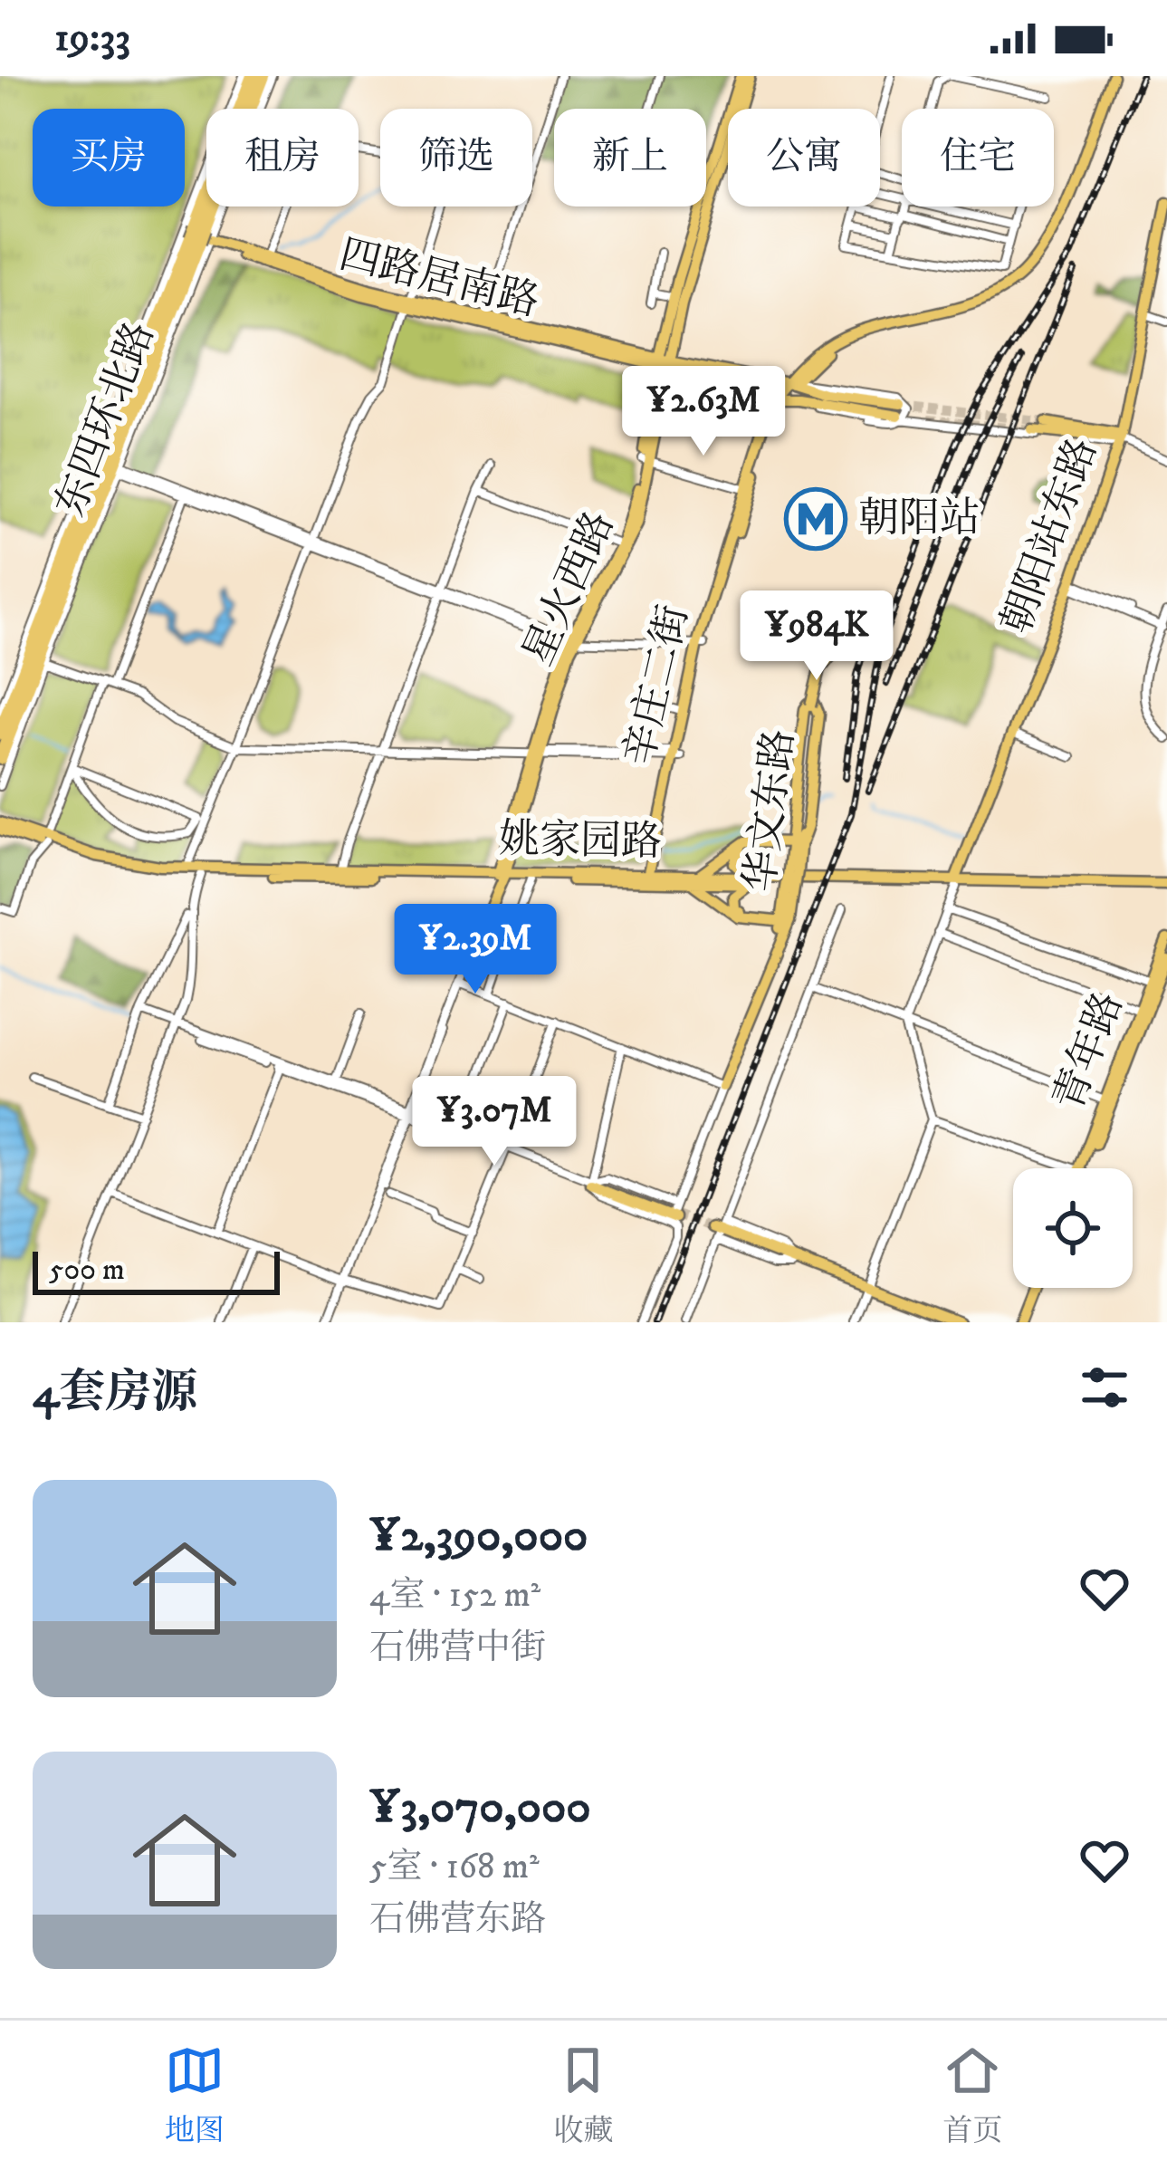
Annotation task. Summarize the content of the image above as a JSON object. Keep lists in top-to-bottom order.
{
  "streets": {
    "highway": ["东四环北路"],
    "main road": [
      "四路居南路",
      "朝阳站东路",
      "星火西路",
      "辛庄二街",
      "华文东路",
      "姚家园路",
      "青年路"
    ]
  },
  "crossings": [
    ["四路居南路", "东四环北路"],
    ["四路居南路", "星火西路"],
    ["朝阳站东路", "姚家园路"],
    ["星火西路", "姚家园路"],
    ["辛庄二街", "姚家园路"]
  ],
  "places": {
    "metro station": ["朝阳站"]
  },
  "scale_bar": "500 m",
  "page": {
    "status": "19:33",
    "chip": [
      "买房",
      "租房",
      "筛选",
      "新上",
      "公寓",
      "住宅"
    ],
    "price": [
      "¥2.63M",
      "¥984K",
      "¥2.39M",
      "¥3.07M"
    ],
    "scale": "500 m",
    "heading": "4套房源",
    "list": [
      {
        "name": "¥2,390,000",
        "note": "4室 · 152 m² · 石佛营中街"
      },
      {
        "name": "¥3,070,000",
        "note": "5室 · 168 m² · 石佛营东路"
      }
    ],
    "tabs": ["地图", "收藏", "首页"]
  }
}
